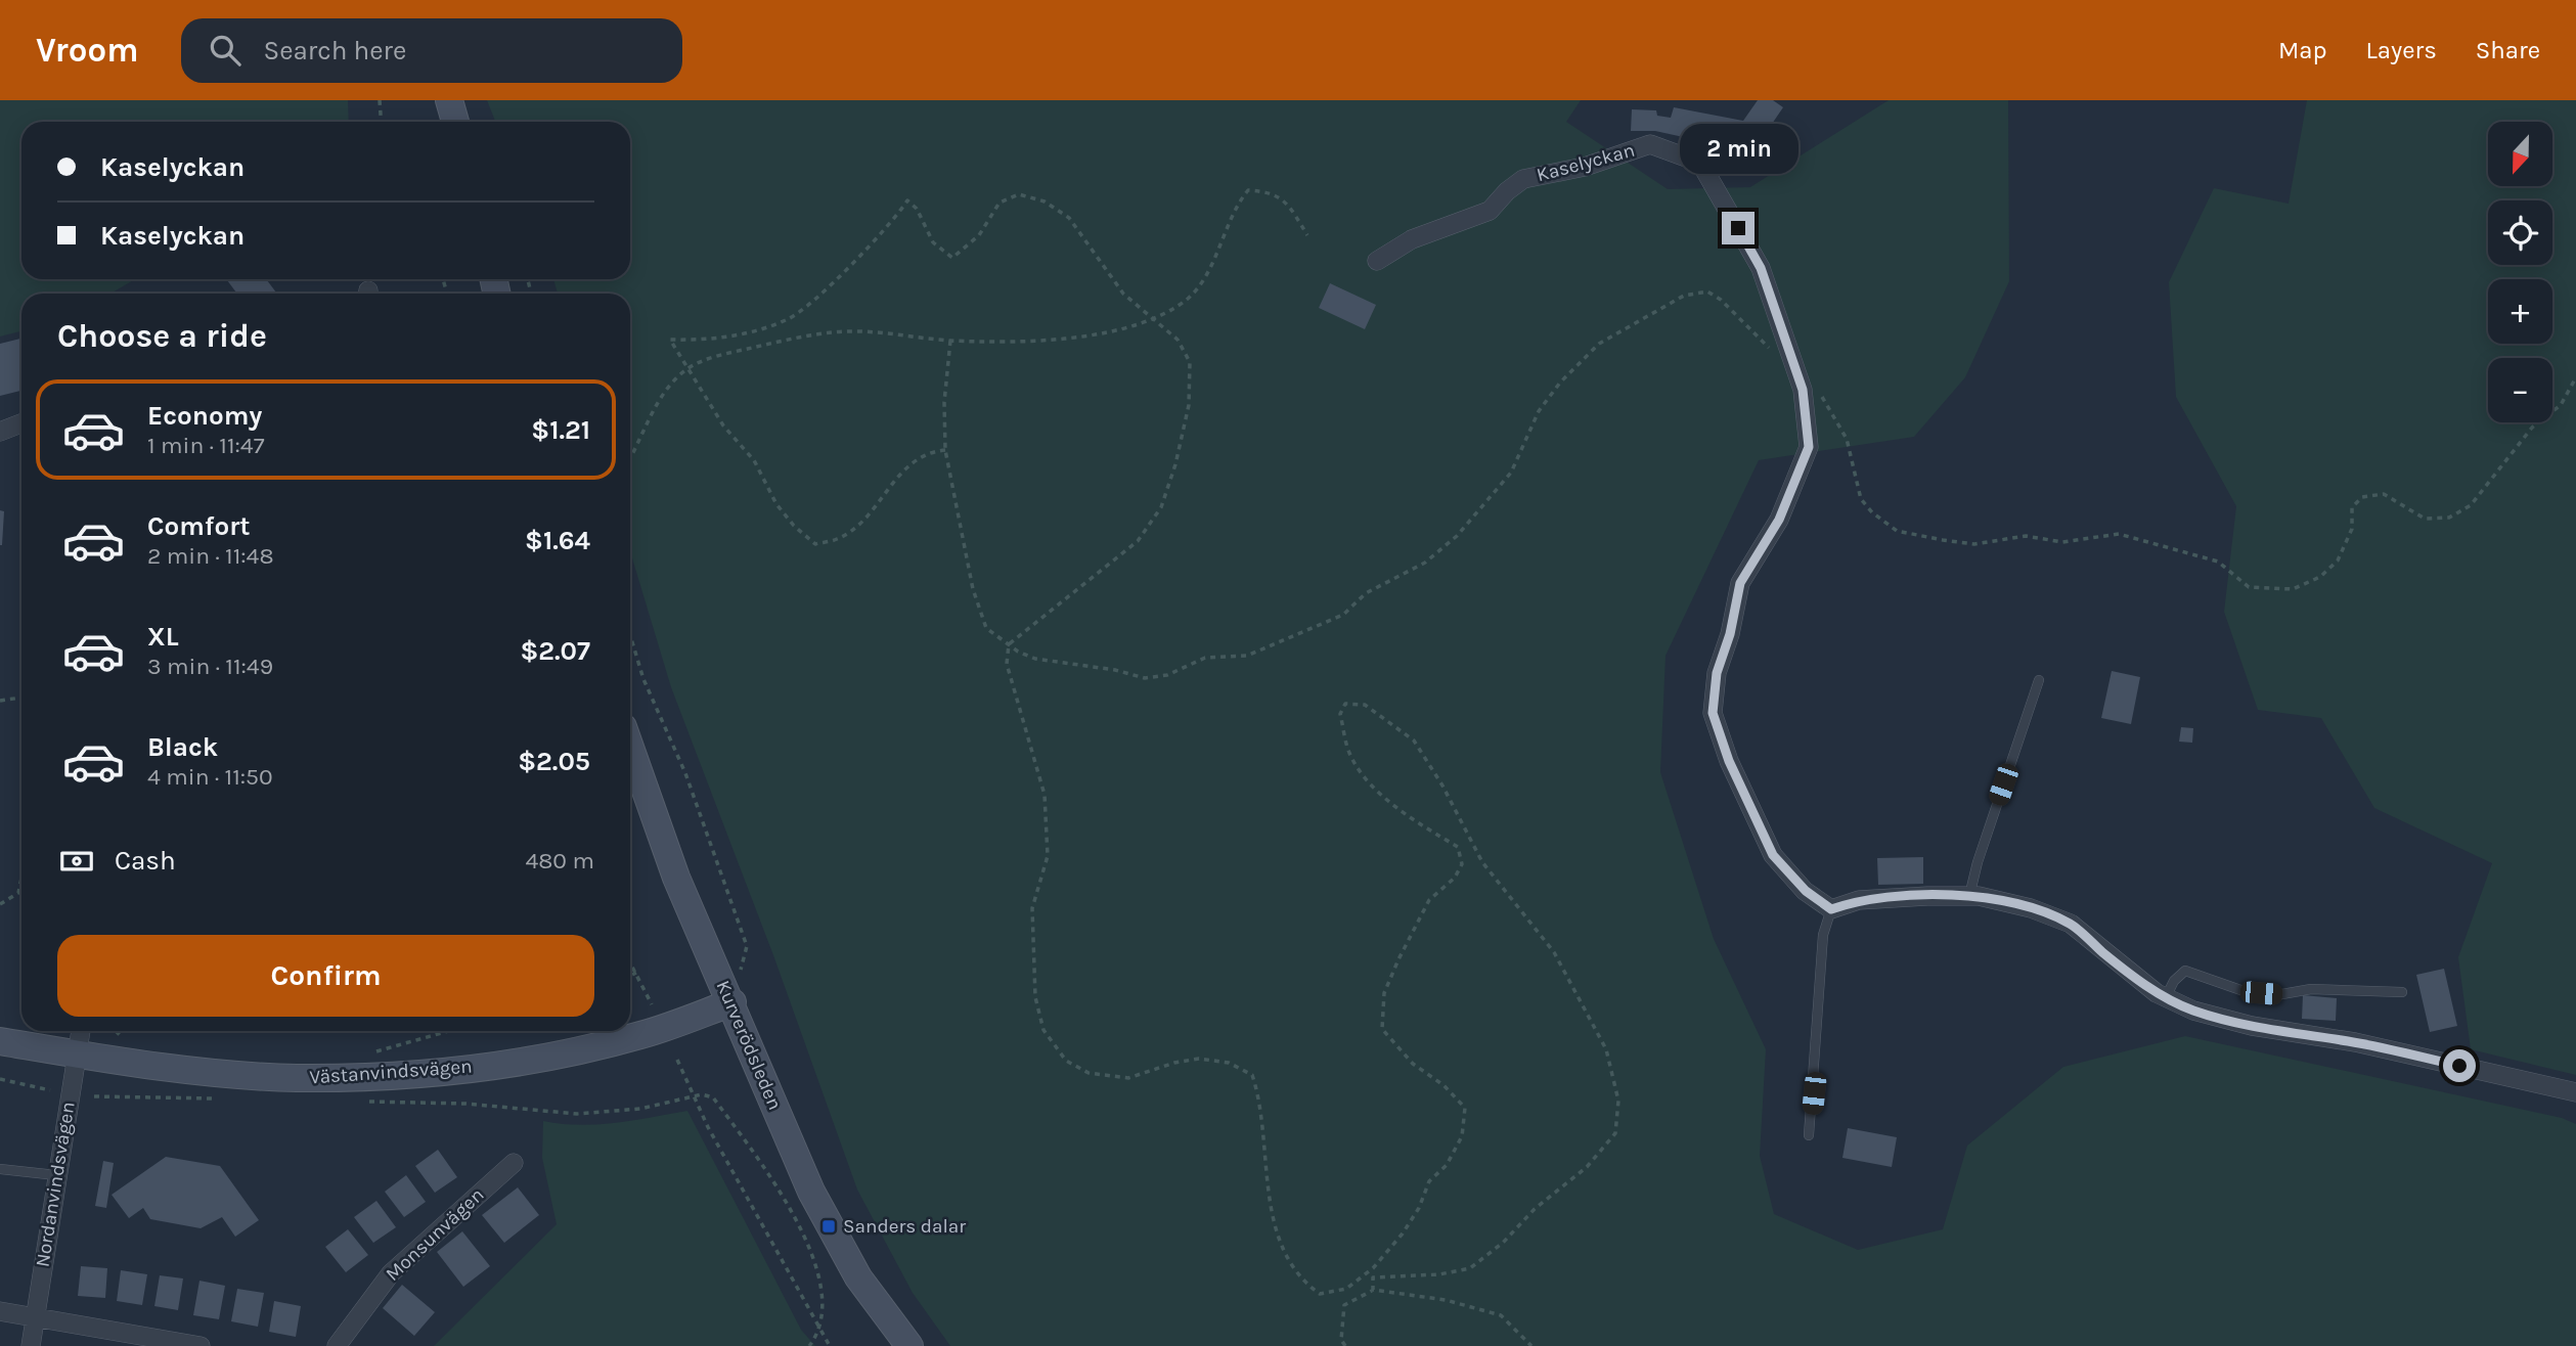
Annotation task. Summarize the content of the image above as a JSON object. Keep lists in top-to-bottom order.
{
  "streets": {
    "main road": ["Kurverödsleden", "Västanvindsvägen"],
    "street": ["Kaselyckan", "Nordanvindsvägen", "Monsunvägen"]
  },
  "crossings": [
    ["Kurverödsleden", "Västanvindsvägen"],
    ["Västanvindsvägen", "Nordanvindsvägen"]
  ],
  "places": {
    "transit": ["Sanders dalar"]
  },
  "north": "bottom",
  "page": {
    "header": "Vroom",
    "search": "Search here",
    "nav": ["Map", "Layers", "Share"],
    "map_buttons": ["+", "−"],
    "banner": ["Kaselyckan", "Kaselyckan"],
    "bubble": "2 min",
    "heading": "Choose a ride",
    "list": [
      {
        "name": "Economy",
        "note": "1 min · 11:47",
        "value": "$1.21"
      },
      {
        "name": "Comfort",
        "note": "2 min · 11:48",
        "value": "$1.64"
      },
      {
        "name": "XL",
        "note": "3 min · 11:49",
        "value": "$2.07"
      },
      {
        "name": "Black",
        "note": "4 min · 11:50",
        "value": "$2.05"
      }
    ],
    "pay": ["Cash", "480 m"],
    "buttons": "Confirm"
  }
}
